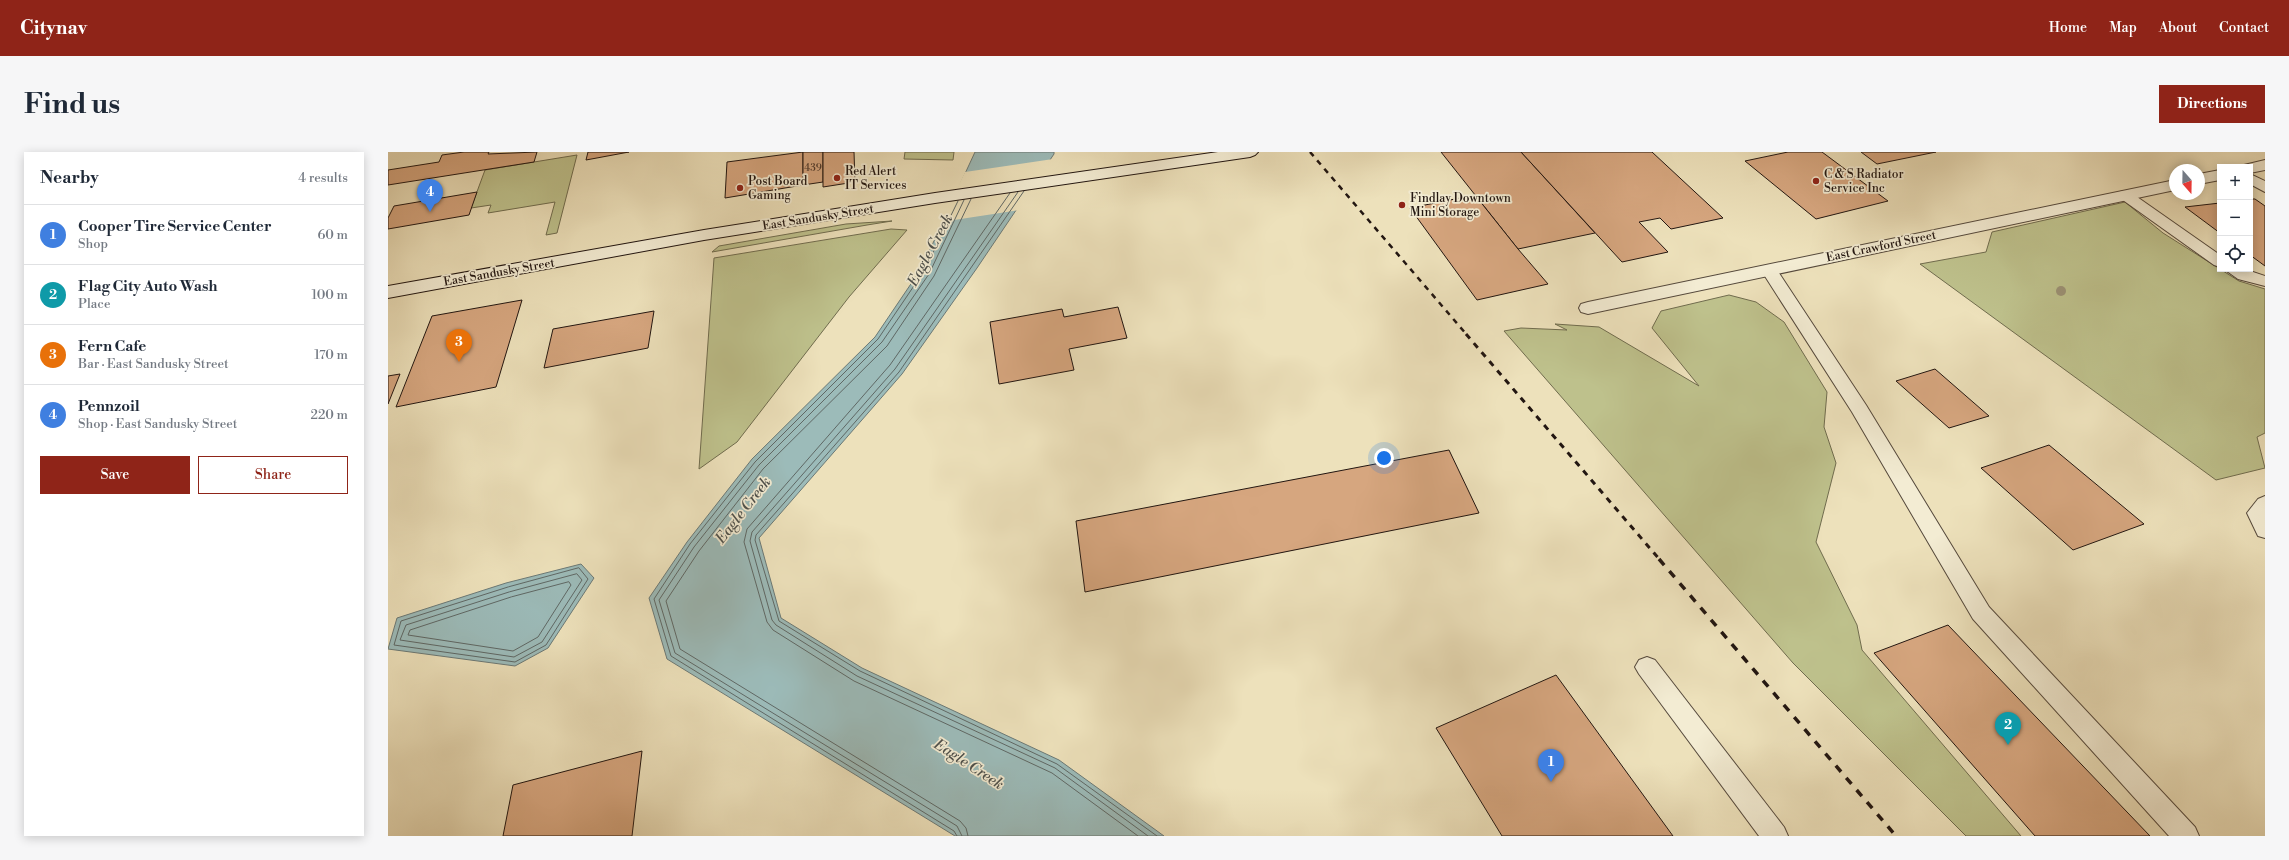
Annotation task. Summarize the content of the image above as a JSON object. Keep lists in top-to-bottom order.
{
  "streets": {
    "main road": ["East Sandusky Street", "East Crawford Street"]
  },
  "water": ["Eagle Creek"],
  "places": [
    "Red Alert IT Services",
    "C & S Radiator Service Inc",
    "Post Board Gaming",
    "Findlay Downtown Mini Storage"
  ],
  "house_numbers": ["439"],
  "north": "bottom",
  "page": {
    "header": "Citynav",
    "nav": [
      "Home",
      "Map",
      "About",
      "Contact"
    ],
    "buttons": [
      "Directions",
      ["Save", "Share"]
    ],
    "title": "Find us",
    "heading": ["Nearby", "4 results"],
    "map_buttons": ["+", "−"],
    "pins": [
      "4",
      "3",
      "2",
      "1"
    ],
    "list": [
      {
        "mark": "1",
        "name": "Cooper Tire Service Center",
        "note": "Shop",
        "value": "60 m"
      },
      {
        "mark": "2",
        "name": "Flag City Auto Wash",
        "note": "Place",
        "value": "100 m"
      },
      {
        "mark": "3",
        "name": "Fern Cafe",
        "note": "Bar · East Sandusky Street",
        "value": "170 m"
      },
      {
        "mark": "4",
        "name": "Pennzoil",
        "note": "Shop · East Sandusky Street",
        "value": "220 m"
      }
    ]
  }
}
